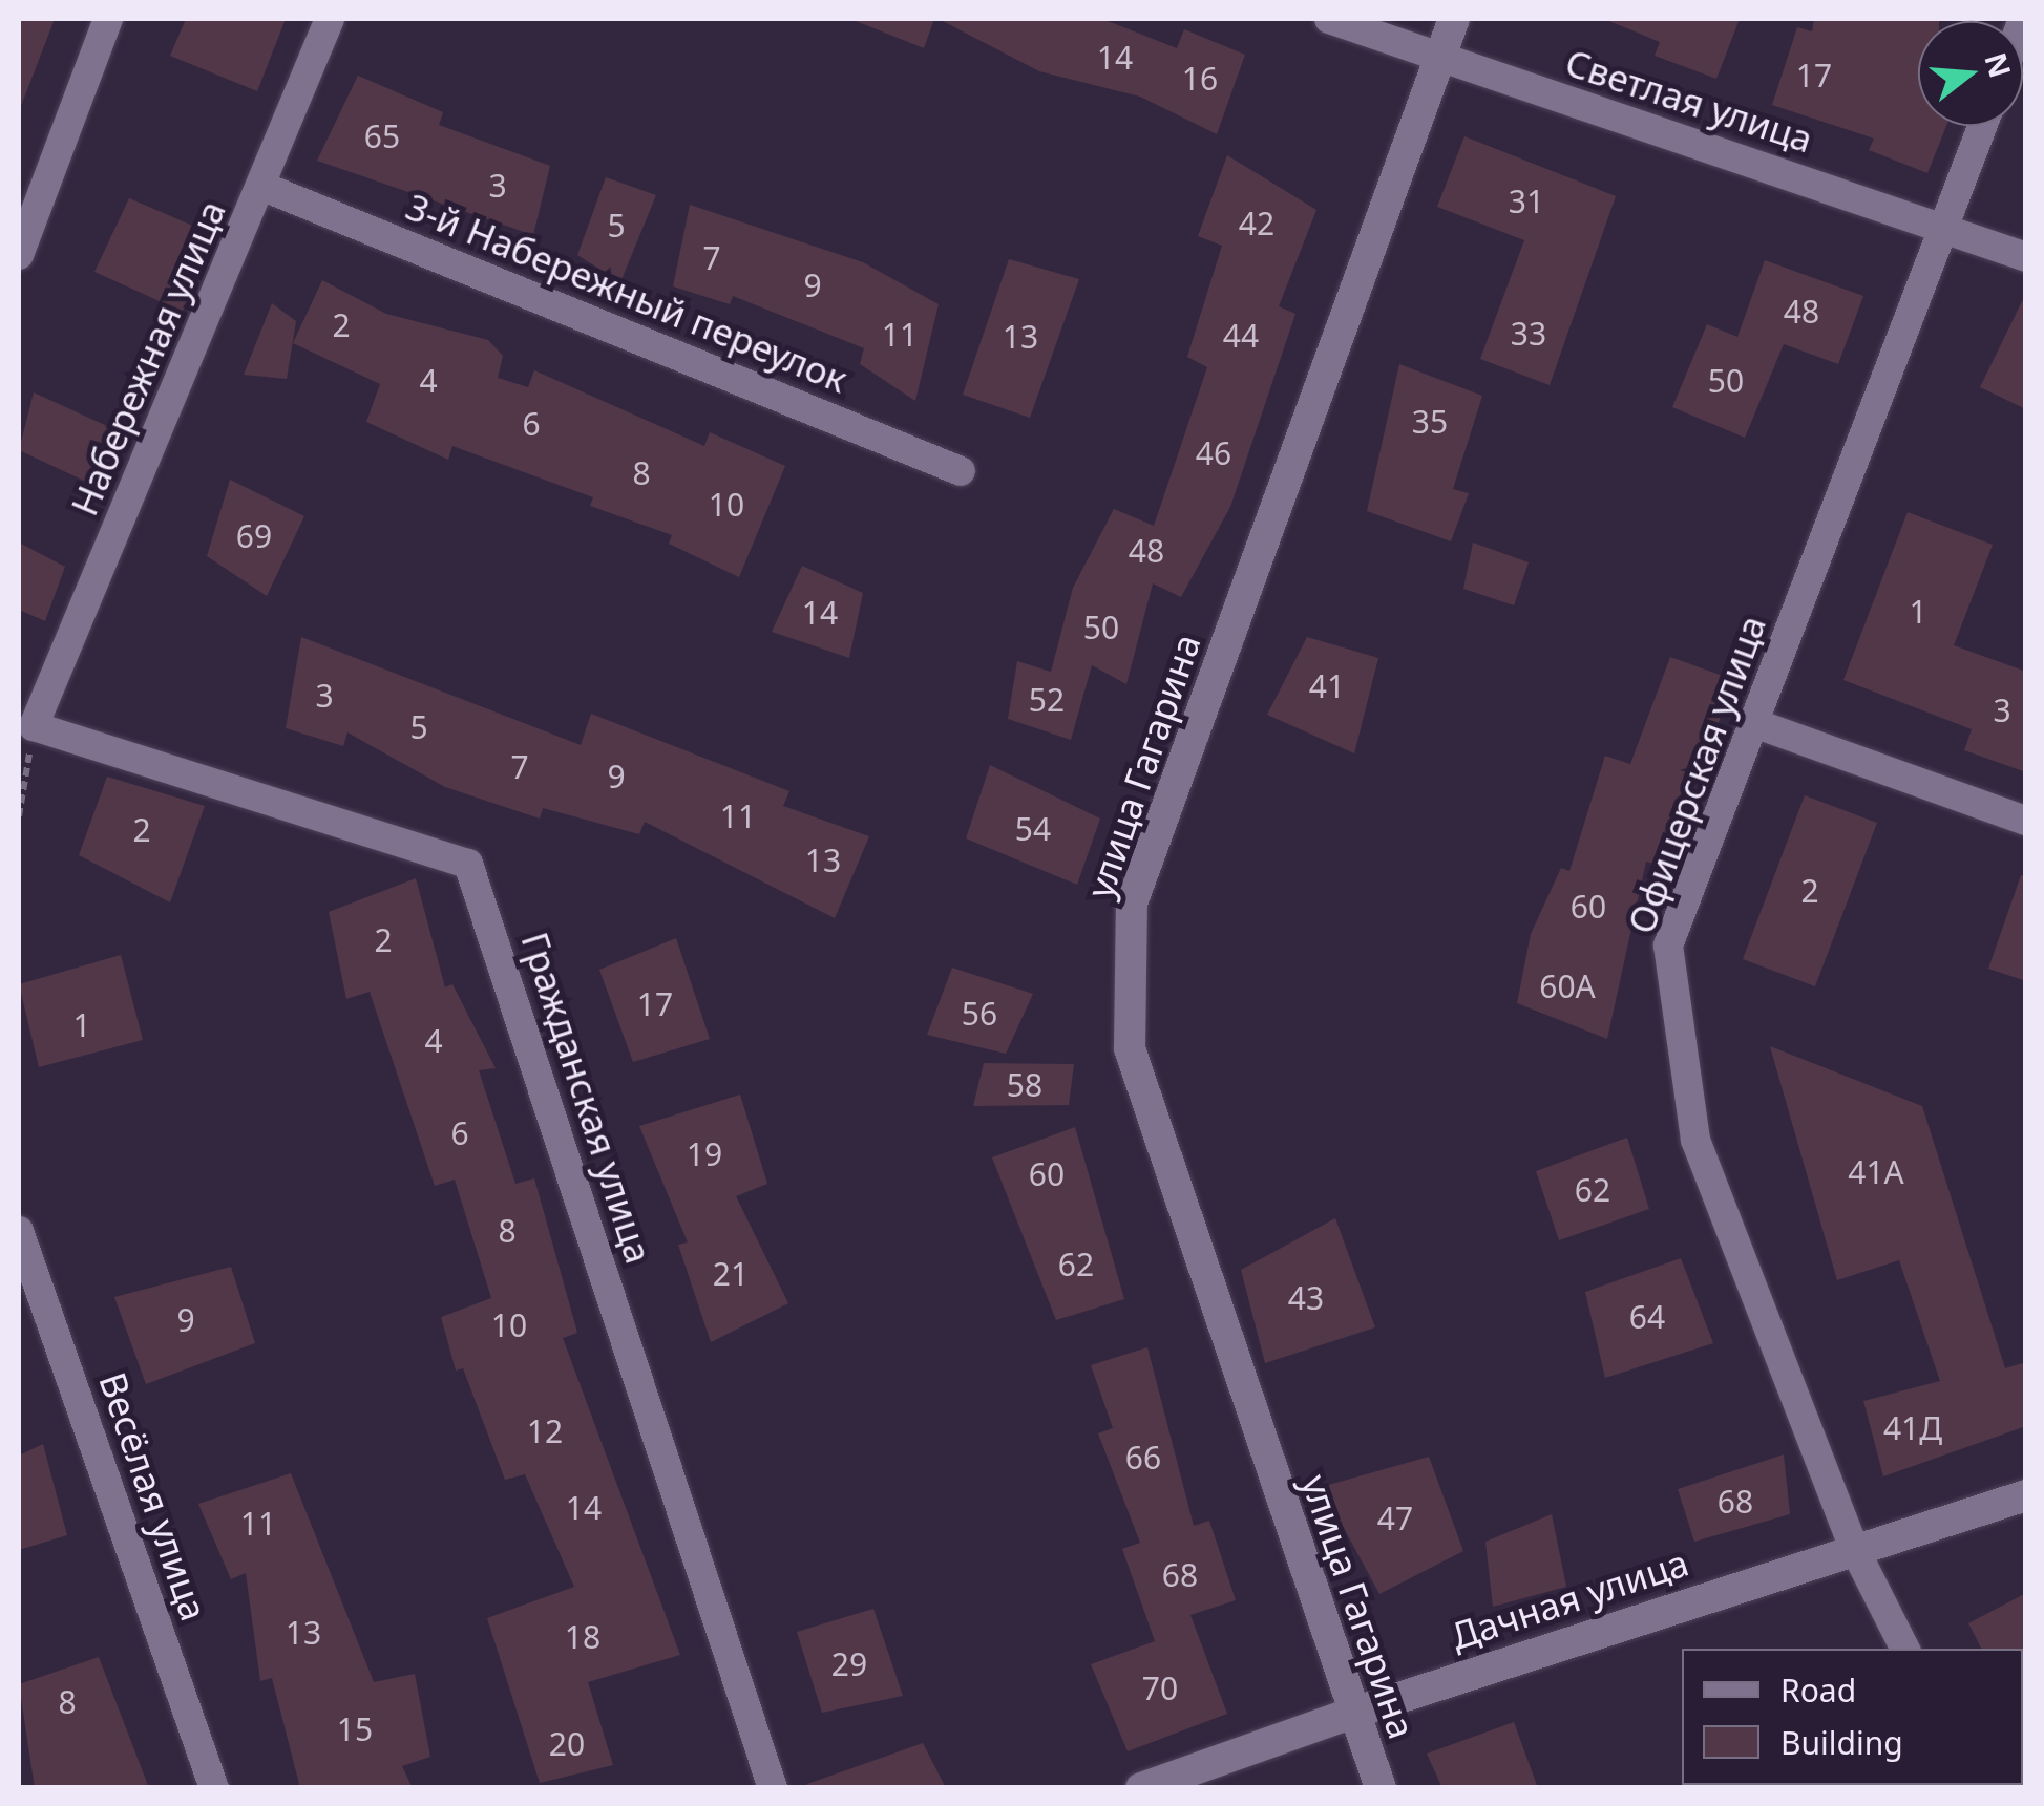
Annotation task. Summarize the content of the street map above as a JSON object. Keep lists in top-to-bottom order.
{
  "streets": {
    "main road": ["улица Гагарина", "Дачная улица"],
    "street": [
      "Светлая улица",
      "3-й Набережный переулок",
      "Набережная улица",
      "Офицерская улица",
      "Гражданская улица",
      "Весёлая улица"
    ]
  },
  "crossings": [
    ["Светлая улица", "улица Гагарина"],
    ["Светлая улица", "Офицерская улица"],
    ["3-й Набережный переулок", "Набережная улица"],
    ["Набережная улица", "Гражданская улица"],
    ["улица Гагарина", "Дачная улица"],
    ["Офицерская улица", "Дачная улица"]
  ],
  "house_numbers": [
    "14",
    "17",
    "16",
    "65",
    "3",
    "31",
    "42",
    "5",
    "7",
    "9",
    "48",
    "2",
    "33",
    "11",
    "44",
    "13",
    "4",
    "50",
    "35",
    "6",
    "46",
    "8",
    "10",
    "69",
    "48",
    "1",
    "14",
    "50",
    "41",
    "3",
    "52",
    "3",
    "5",
    "7",
    "9",
    "11",
    "54",
    "2",
    "13",
    "2",
    "60",
    "2",
    "60А",
    "17",
    "56",
    "1",
    "4",
    "58",
    "6",
    "19",
    "41А",
    "60",
    "62",
    "8",
    "62",
    "21",
    "43",
    "64",
    "9",
    "10",
    "41Д",
    "12",
    "66",
    "68",
    "14",
    "47",
    "11",
    "68",
    "13",
    "18",
    "29",
    "70",
    "8",
    "15",
    "20"
  ],
  "legend": ["Road", "Building"],
  "north": "right"
}
